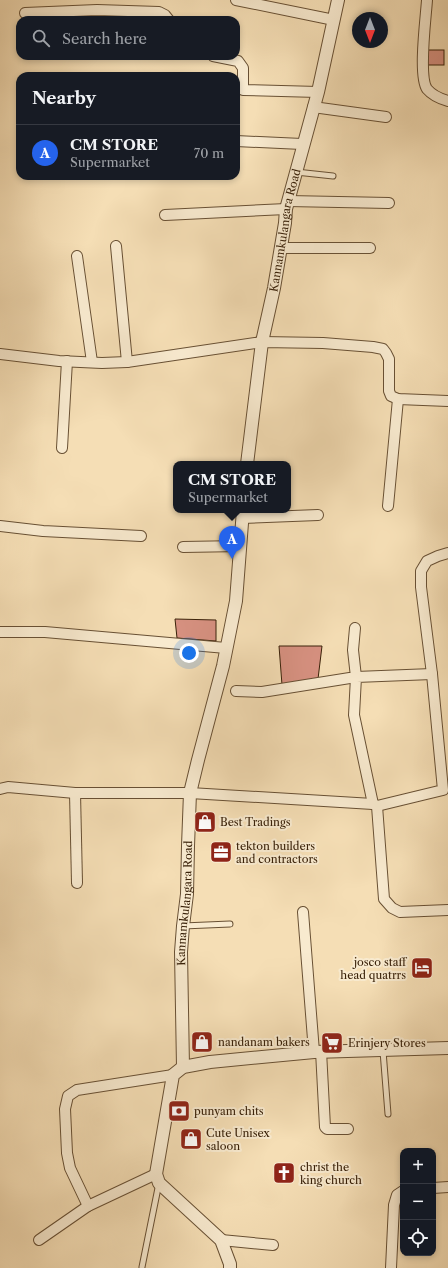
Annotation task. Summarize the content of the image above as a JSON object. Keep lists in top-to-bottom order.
{
  "streets": {
    "street": ["Kannamkulangara Road"]
  },
  "places": {
    "shop": ["Best Tradings", "nandanam bakers", "Cute Unisex saloon"],
    "office": ["tekton builders and contractors"],
    "hotel": ["josco staff head quatrrs"],
    "supermarket": ["Erinjery Stores"],
    "bank": ["punyam chits"],
    "church": ["christ the king church"]
  },
  "north": "bottom",
  "page": {
    "search": "Search here",
    "heading": "Nearby",
    "list": [
      {
        "mark": "A",
        "name": "CM STORE",
        "note": "Supermarket",
        "value": "70 m"
      }
    ],
    "popup": ["CM STORE", "Supermarket"],
    "pins": "A",
    "map_buttons": ["+", "−"]
  }
}
